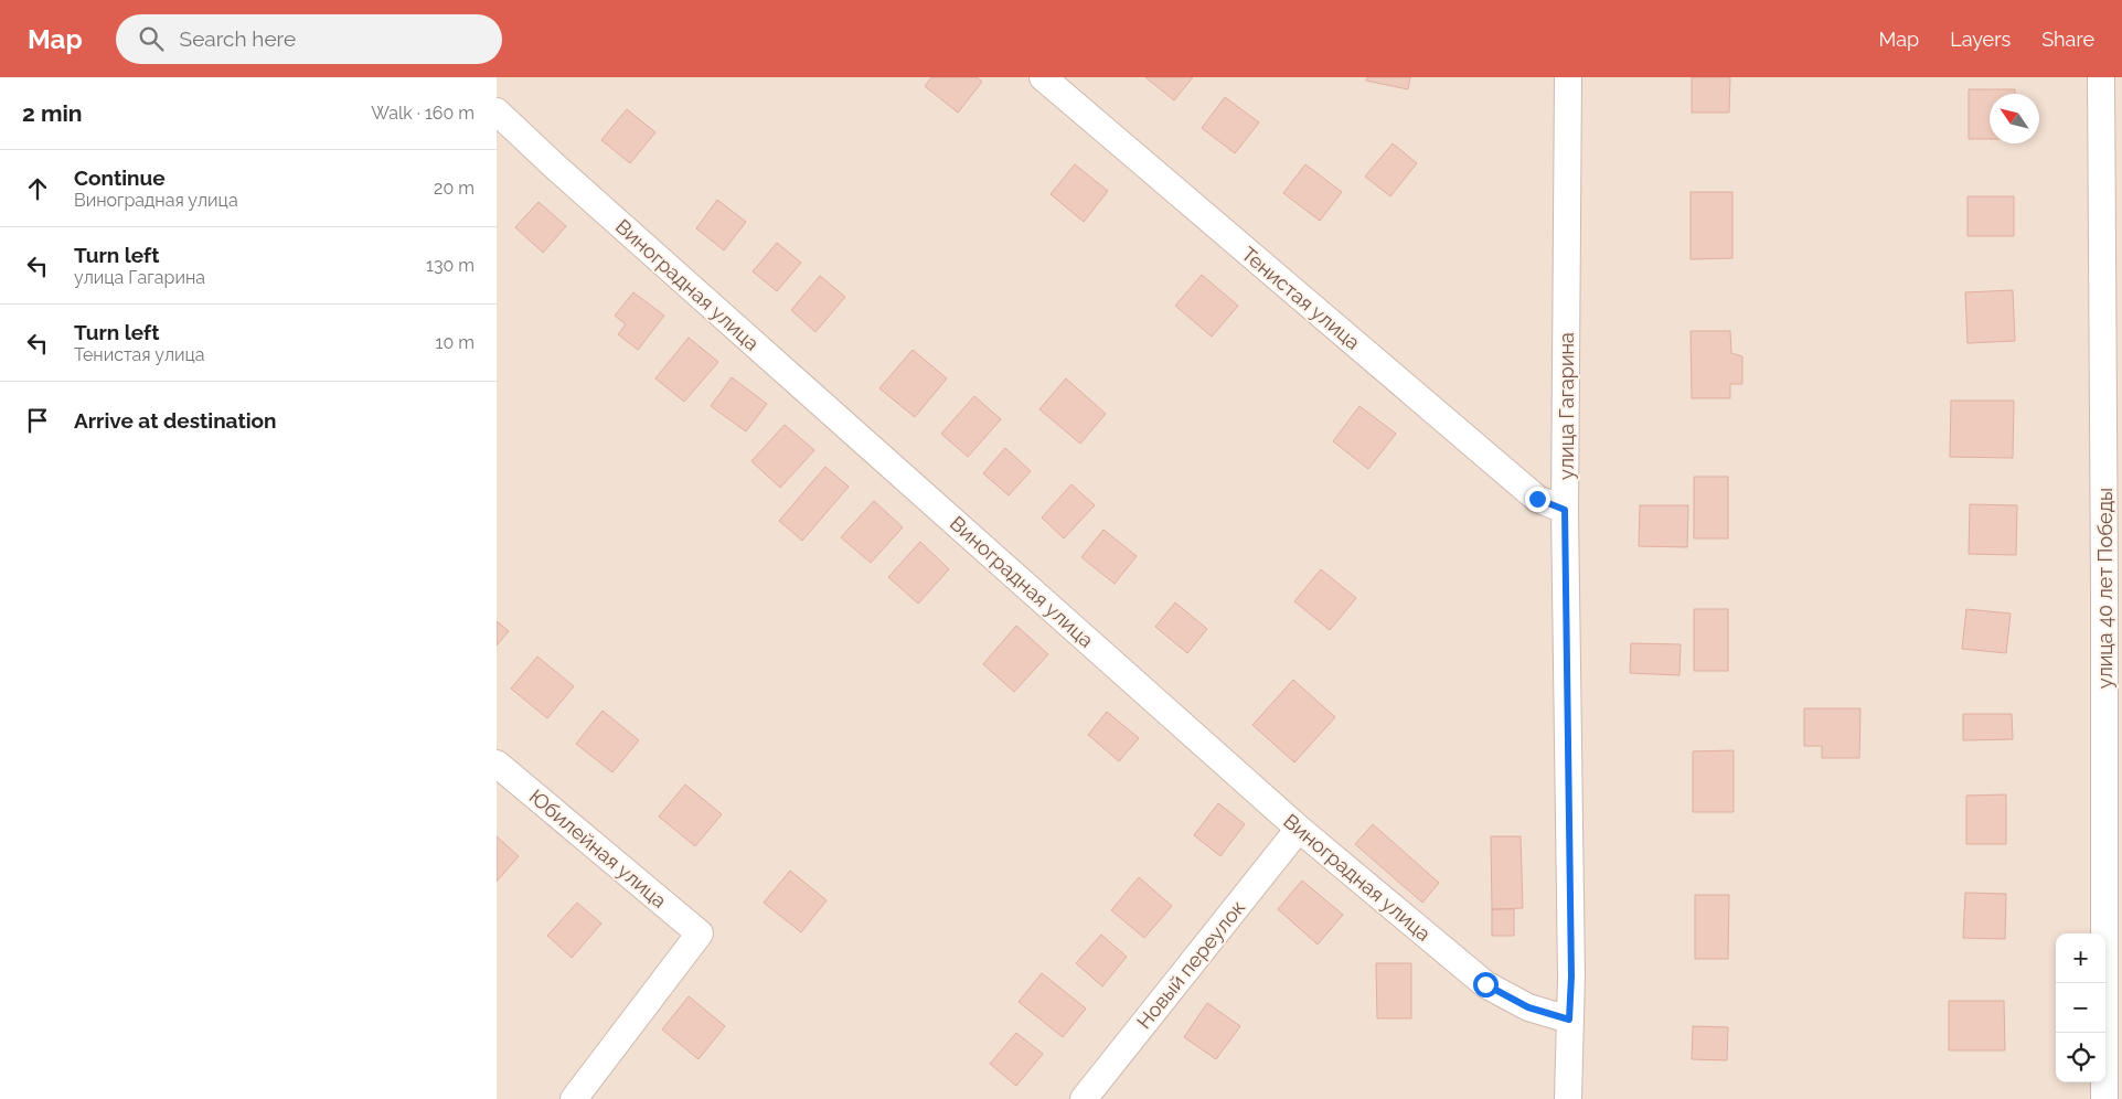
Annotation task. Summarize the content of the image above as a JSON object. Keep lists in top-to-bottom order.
{
  "streets": {
    "street": [
      "Виноградная улица",
      "Тенистая улица",
      "улица Гагарина",
      "улица 40 лет Победы",
      "Юбилейная улица",
      "Новый переулок"
    ]
  },
  "crossings": [
    ["Виноградная улица", "улица Гагарина"],
    ["Виноградная улица", "Новый переулок"],
    ["Тенистая улица", "улица Гагарина"]
  ],
  "north": "top left",
  "page": {
    "header": "Map",
    "search": "Search here",
    "nav": ["Map", "Layers", "Share"],
    "heading": ["2 min", "Walk · 160 m"],
    "list": [
      ["Continue", "Виноградная улица", "20 m"],
      ["Turn left", "улица Гагарина", "130 m"],
      ["Turn left", "Тенистая улица", "10 m"],
      "Arrive at destination"
    ],
    "map_buttons": ["+", "−"]
  }
}
